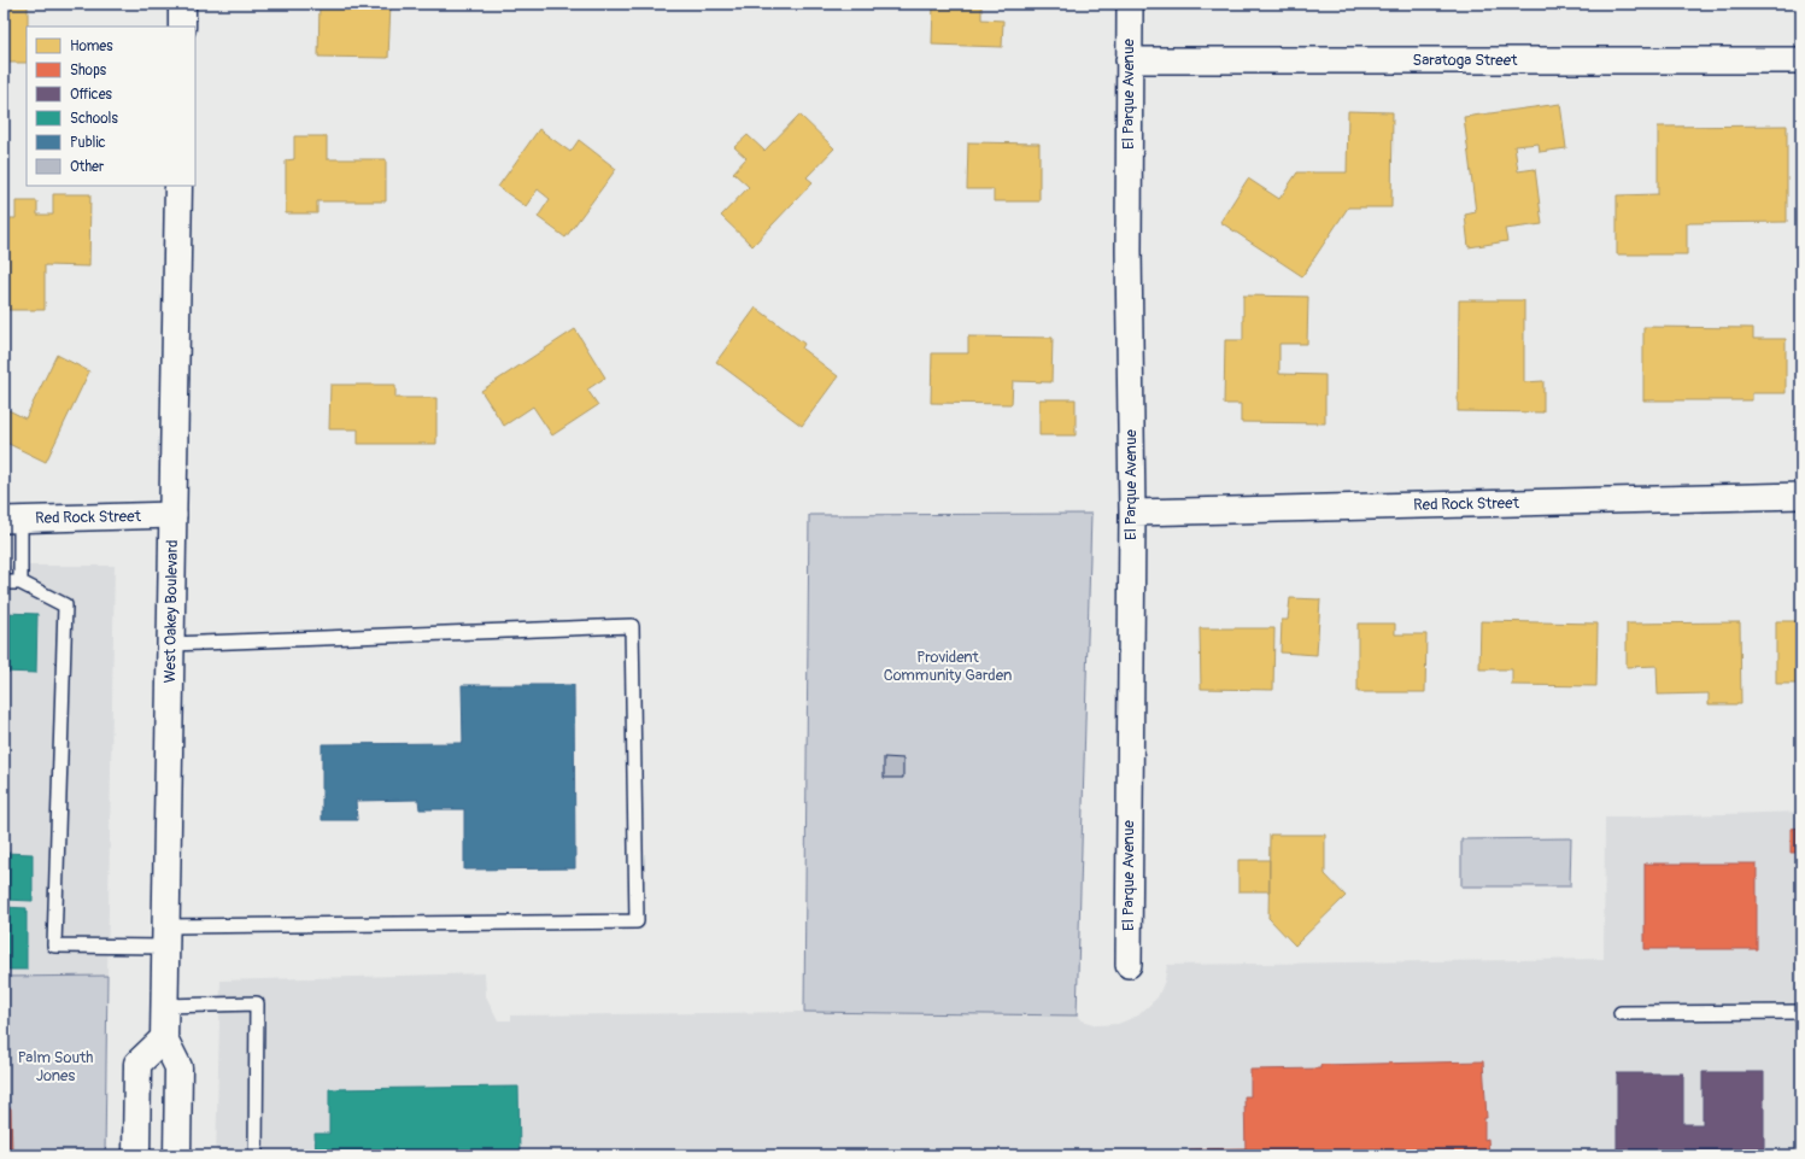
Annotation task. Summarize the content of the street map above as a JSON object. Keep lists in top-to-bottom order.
{
  "streets": {
    "main road": ["West Oakey Boulevard"],
    "street": ["Saratoga Street", "El Parque Avenue", "Red Rock Street"]
  },
  "crossings": [
    ["Saratoga Street", "El Parque Avenue"],
    ["El Parque Avenue", "Red Rock Street"],
    ["Red Rock Street", "West Oakey Boulevard"]
  ],
  "parks": ["Provident Community Garden", "Palm South Jones"],
  "legend": [
    "Homes",
    "Shops",
    "Offices",
    "Schools",
    "Public",
    "Other"
  ]
}
